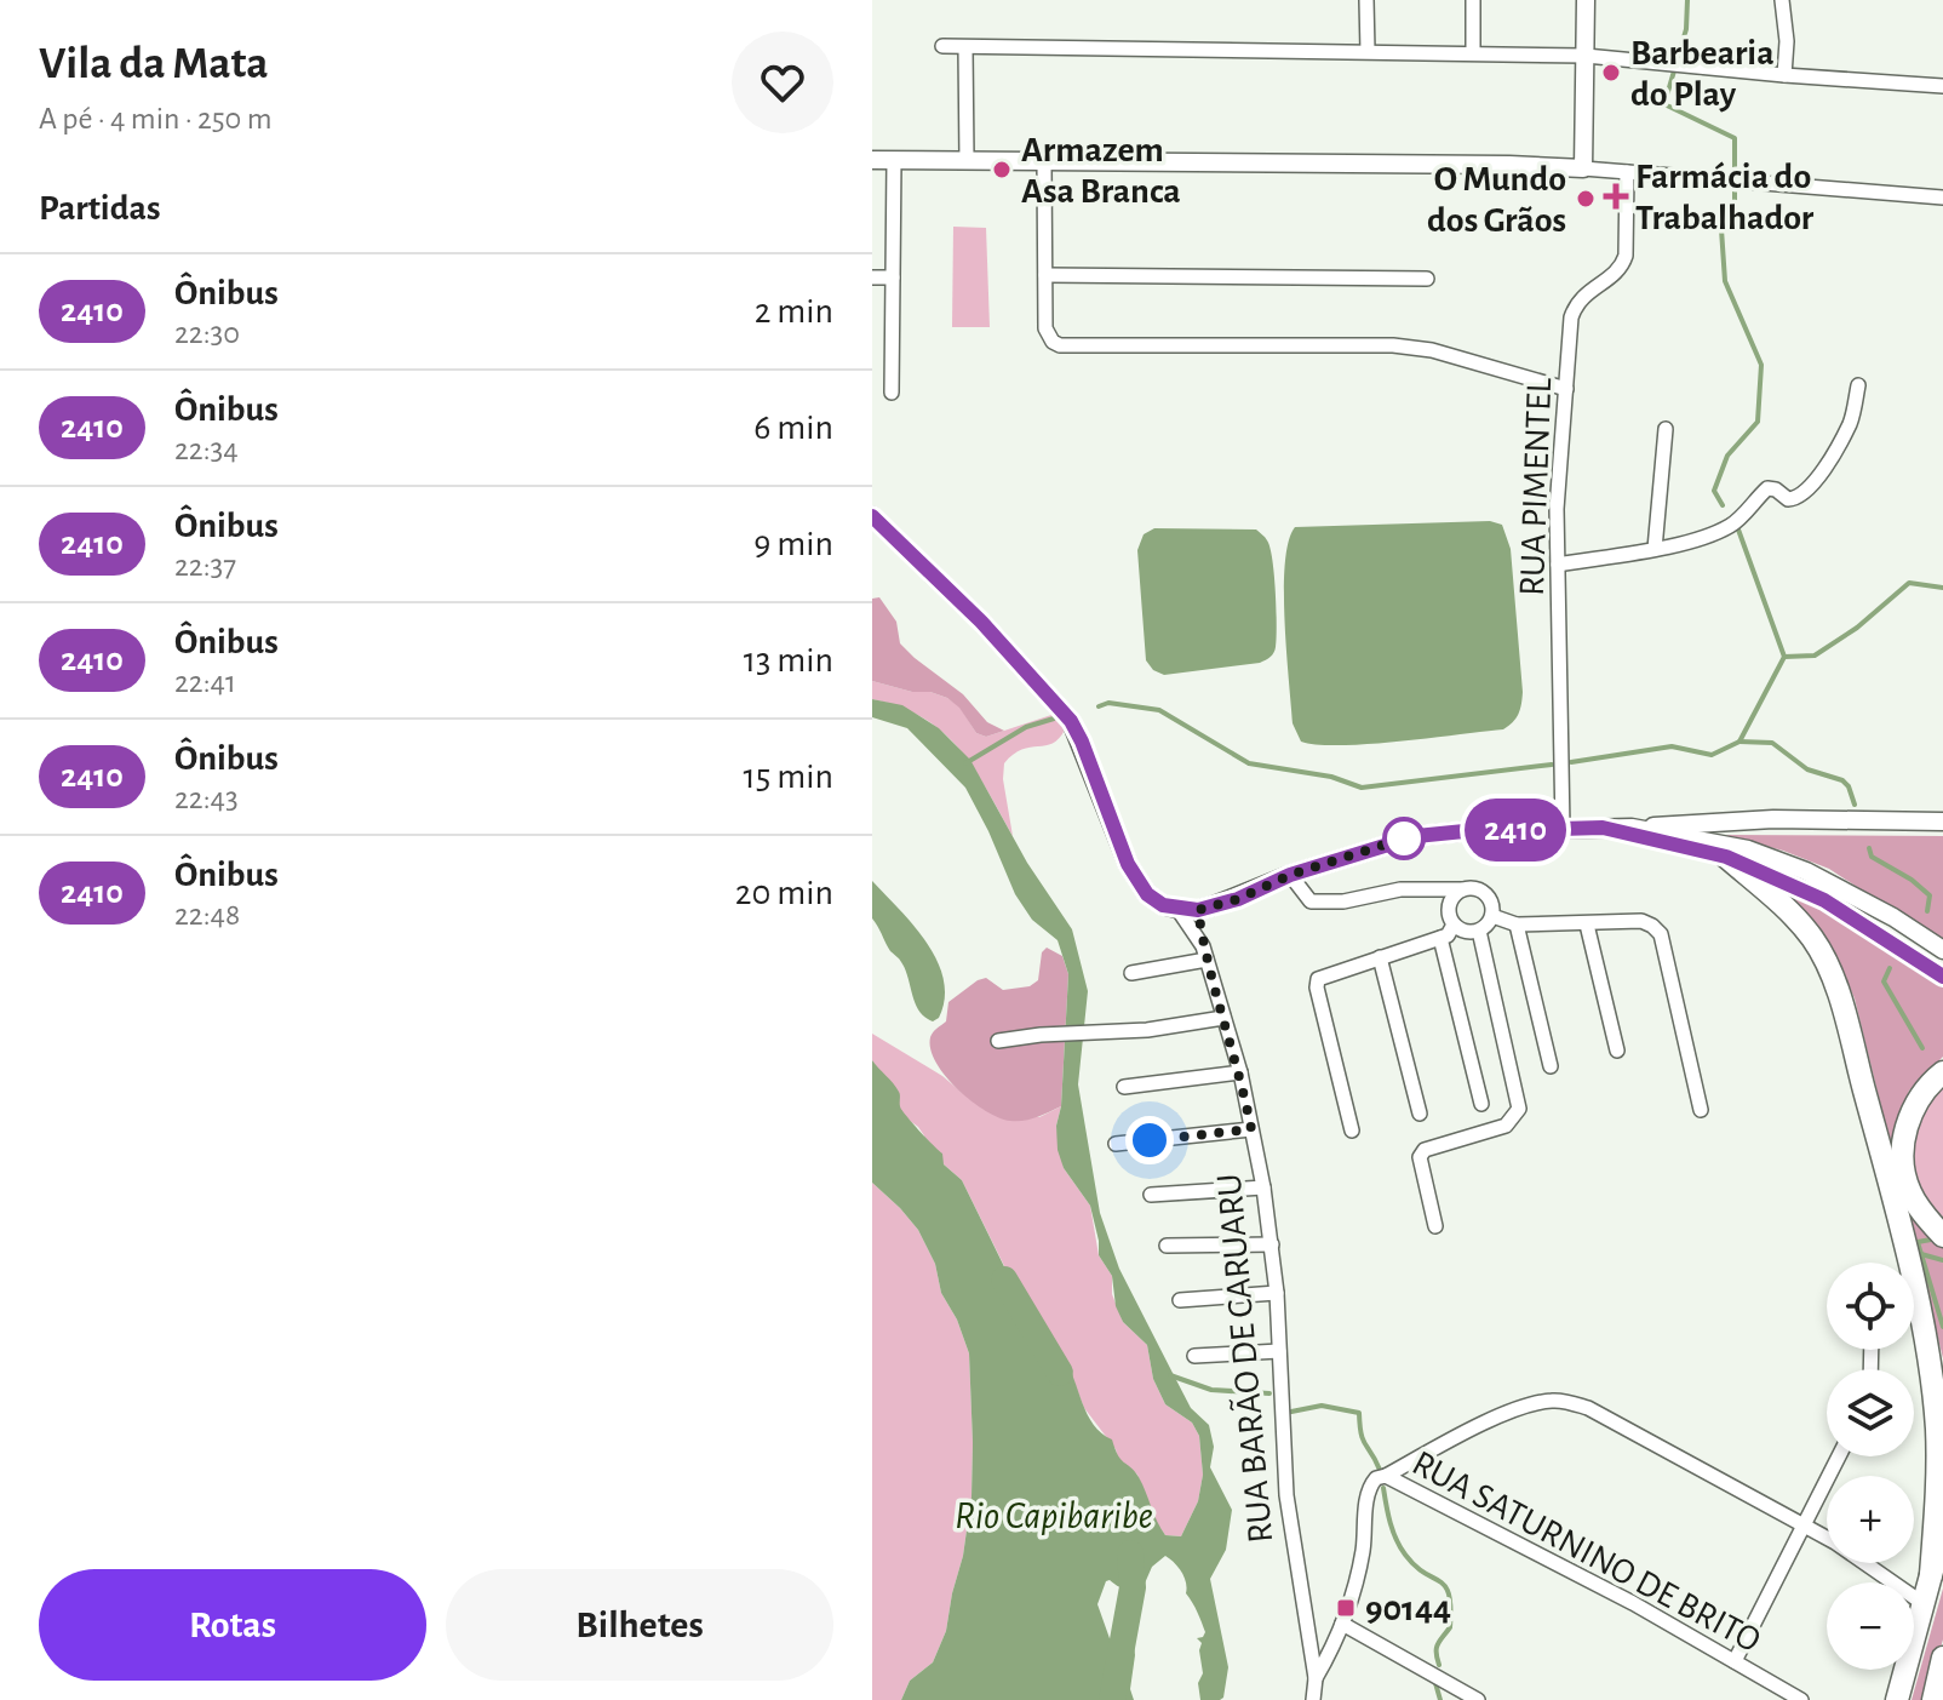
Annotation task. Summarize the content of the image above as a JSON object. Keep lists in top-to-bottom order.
{
  "streets": {
    "street": ["RUA PIMENTEL", "RUA BARÃO DE CARUARU", "RUA SATURNINO DE BRITO"]
  },
  "crossings": [
    ["RUA BARÃO DE CARUARU", "RUA SATURNINO DE BRITO"]
  ],
  "water": ["Rio Capibaribe"],
  "places": {
    "other": ["Barbearia do Play", "Armazem Asa Branca", "O Mundo dos Grãos"],
    "health": ["Farmácia do Trabalhador"],
    "transit": ["90144"]
  },
  "lines": ["bus line 2410"],
  "page": {
    "heading": [
      ["Vila da Mata", "A pé · 4 min · 250 m"],
      "Partidas"
    ],
    "on_map": "2410",
    "list": [
      {
        "mark": "2410",
        "name": "Ônibus",
        "note": "22:30",
        "value": "2 min"
      },
      {
        "mark": "2410",
        "name": "Ônibus",
        "note": "22:34",
        "value": "6 min"
      },
      {
        "mark": "2410",
        "name": "Ônibus",
        "note": "22:37",
        "value": "9 min"
      },
      {
        "mark": "2410",
        "name": "Ônibus",
        "note": "22:41",
        "value": "13 min"
      },
      {
        "mark": "2410",
        "name": "Ônibus",
        "note": "22:43",
        "value": "15 min"
      },
      {
        "mark": "2410",
        "name": "Ônibus",
        "note": "22:48",
        "value": "20 min"
      }
    ],
    "map_buttons": ["+", "−"],
    "buttons": ["Rotas", "Bilhetes"]
  }
}
